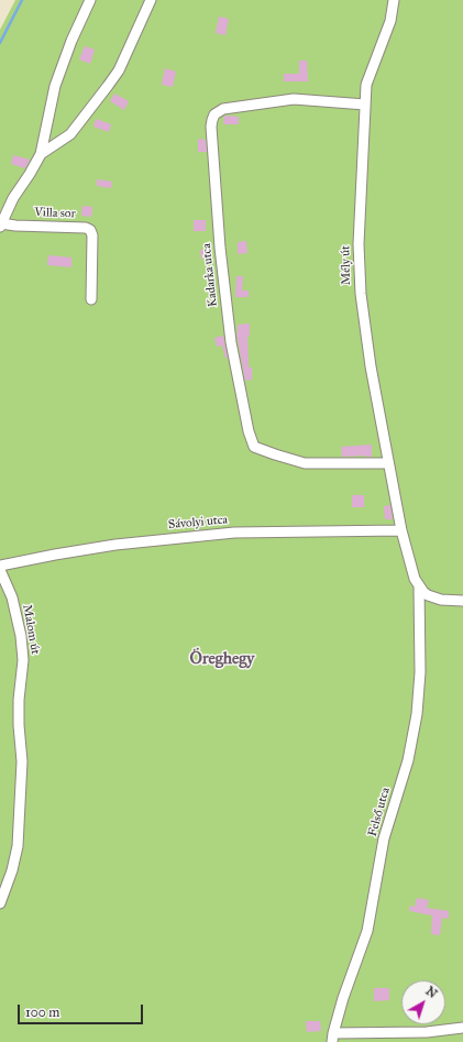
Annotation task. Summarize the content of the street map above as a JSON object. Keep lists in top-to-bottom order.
{
  "streets": {
    "street": [
      "Villa sor",
      "Mély út",
      "Kadarka utca",
      "Sávolyi utca",
      "Malom út",
      "Felső utca"
    ]
  },
  "crossings": [
    ["Mély út", "Kadarka utca"],
    ["Mély út", "Sávolyi utca"],
    ["Mély út", "Felső utca"],
    ["Sávolyi utca", "Felső utca"]
  ],
  "districts": ["Öreghegy"],
  "scale_bar": "100 m",
  "north": "top right"
}
